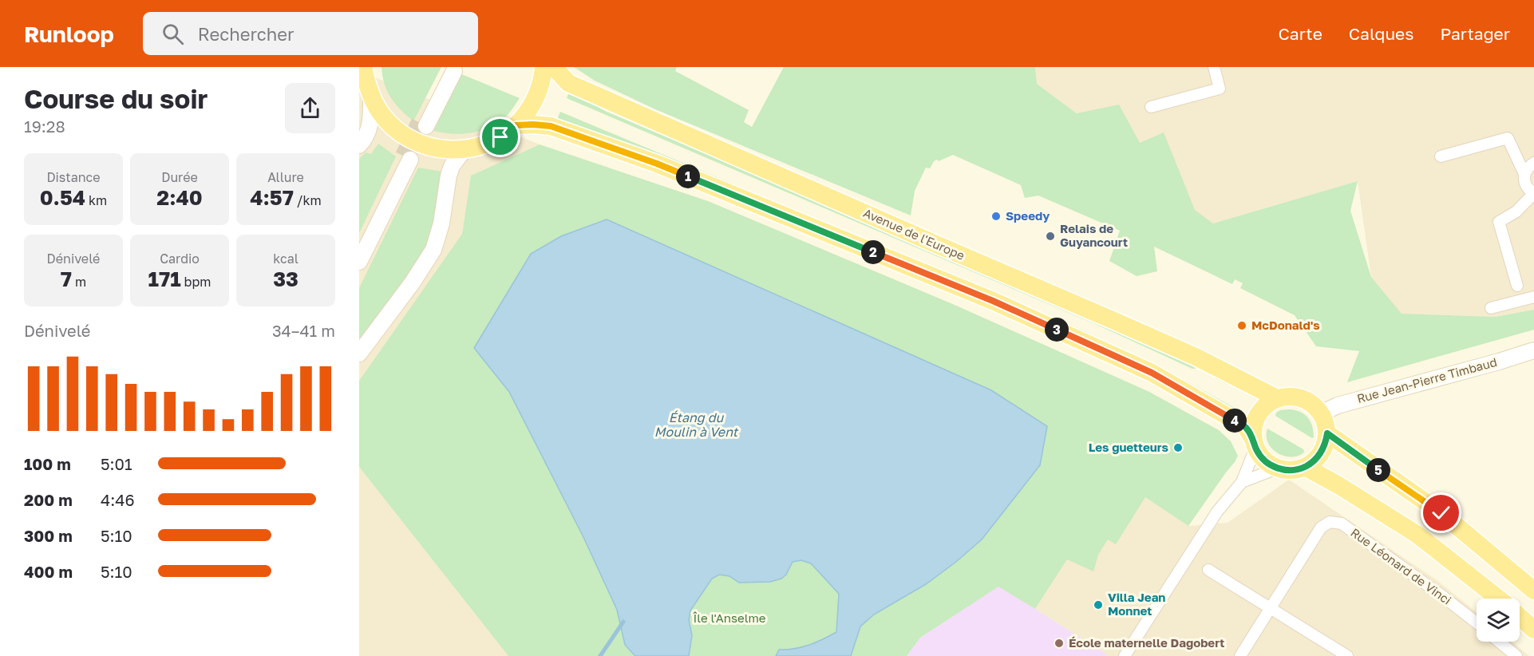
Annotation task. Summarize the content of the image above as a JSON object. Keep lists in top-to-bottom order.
{
  "streets": {
    "main road": ["Avenue de l'Europe", "Rue Jean-Pierre Timbaud"],
    "street": ["Rue Léonard de Vinci"]
  },
  "crossings": [
    ["Avenue de l'Europe", "Rue Jean-Pierre Timbaud"]
  ],
  "water": ["Étang du Moulin à Vent"],
  "parks": ["Île l'Anselme"],
  "places": [
    "Speedy",
    "Relais de Guyancourt",
    "McDonald's",
    "Les guetteurs",
    "Villa Jean Monnet",
    "École maternelle Dagobert"
  ],
  "page": {
    "header": "Runloop",
    "search": "Rechercher",
    "nav": ["Carte", "Calques", "Partager"],
    "heading": ["Course du soir", "19:28"],
    "stats": [
      ["Distance", "0.54 km"],
      ["Durée", "2:40"],
      ["Allure", "4:57 /km"],
      ["Dénivelé", "7 m"],
      ["Cardio", "171 bpm"],
      ["kcal", "33"]
    ],
    "pins": [
      "1",
      "2",
      "3",
      "4",
      "5"
    ],
    "chart": ["Dénivelé", "34–41 m"],
    "list": [
      {
        "name": "100 m",
        "note": "5:01"
      },
      {
        "name": "200 m",
        "note": "4:46"
      },
      {
        "name": "300 m",
        "note": "5:10"
      },
      {
        "name": "400 m",
        "note": "5:10"
      }
    ]
  }
}
